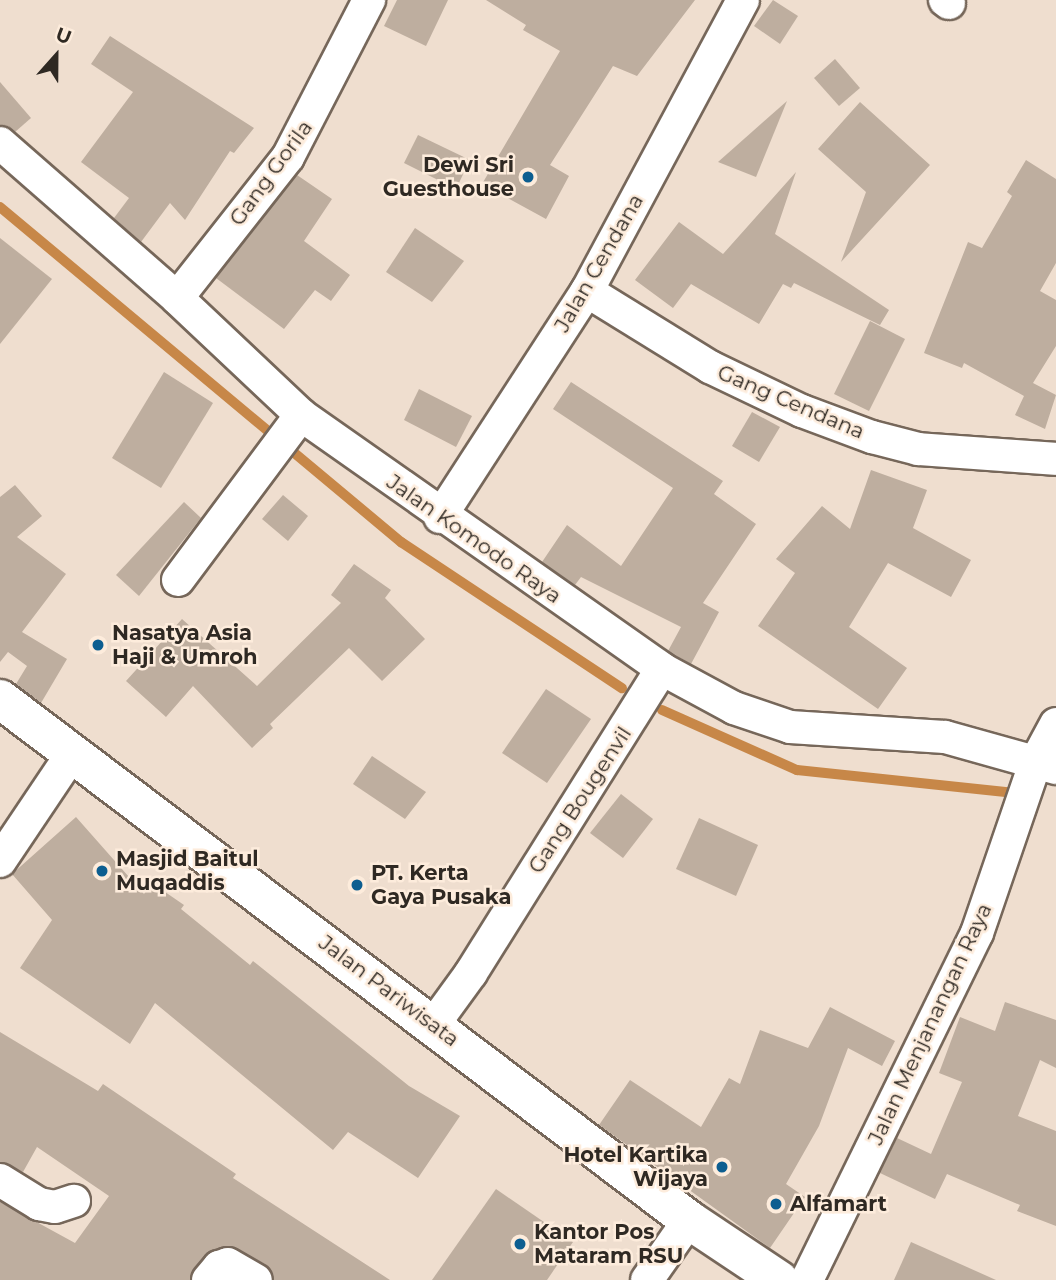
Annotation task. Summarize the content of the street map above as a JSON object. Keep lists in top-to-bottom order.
{
  "streets": {
    "street": [
      "Gang Gorila",
      "Jalan Cendana",
      "Gang Cendana",
      "Jalan Komodo Raya",
      "Gang Bougenvil",
      "Jalan Pariwisata",
      "Jalan Menjanangan Raya"
    ]
  },
  "crossings": [
    ["Gang Gorila", "Jalan Komodo Raya"],
    ["Jalan Cendana", "Gang Cendana"],
    ["Jalan Cendana", "Jalan Komodo Raya"],
    ["Jalan Komodo Raya", "Gang Bougenvil"],
    ["Jalan Komodo Raya", "Jalan Menjanangan Raya"],
    ["Gang Bougenvil", "Jalan Pariwisata"]
  ],
  "places": [
    "Dewi Sri Guesthouse",
    "Nasatya Asia Haji & Umroh",
    "Masjid Baitul Muqaddis",
    "PT. Kerta Gaya Pusaka",
    "Hotel Kartika Wijaya",
    "Alfamart",
    "Kantor Pos Mataram RSU"
  ],
  "north": "top"
}
